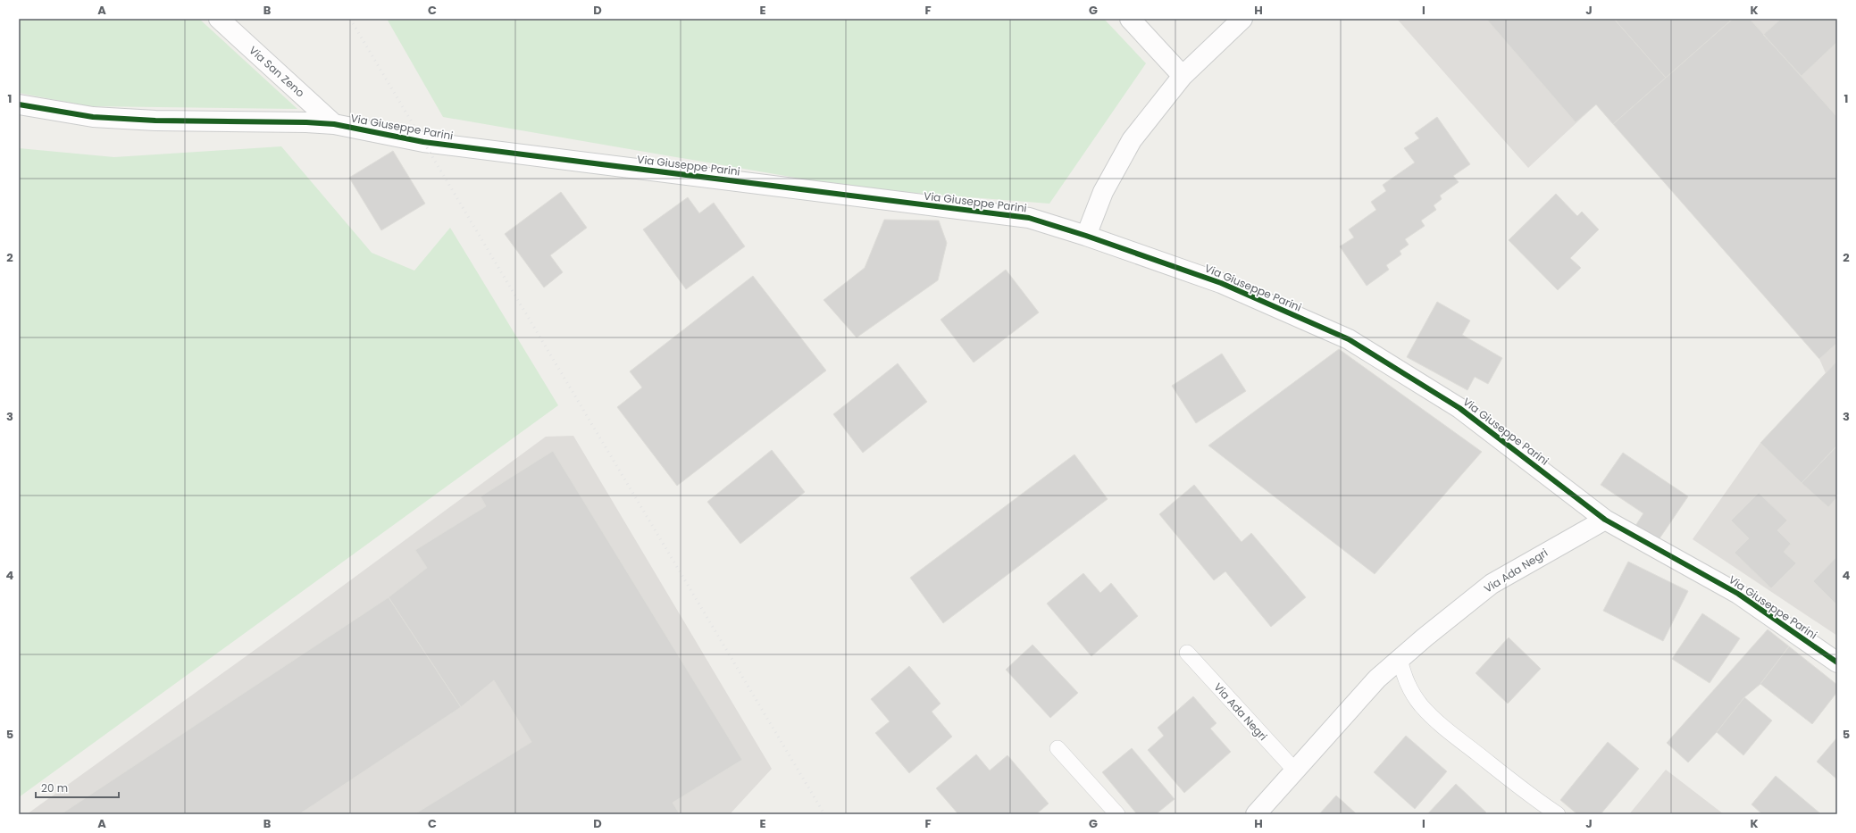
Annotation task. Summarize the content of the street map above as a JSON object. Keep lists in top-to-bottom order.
{
  "streets": {
    "street": ["Via San Zeno", "Via Giuseppe Parini", "Via Ada Negri"]
  },
  "crossings": [
    ["Via San Zeno", "Via Giuseppe Parini"],
    ["Via Giuseppe Parini", "Via Ada Negri"]
  ],
  "scale_bar": "20 m",
  "grid": {
    "columns": [
      "A",
      "B",
      "C",
      "D",
      "E",
      "F",
      "G",
      "H",
      "I",
      "J",
      "K"
    ],
    "rows": [
      "1",
      "2",
      "3",
      "4",
      "5"
    ]
  }
}
